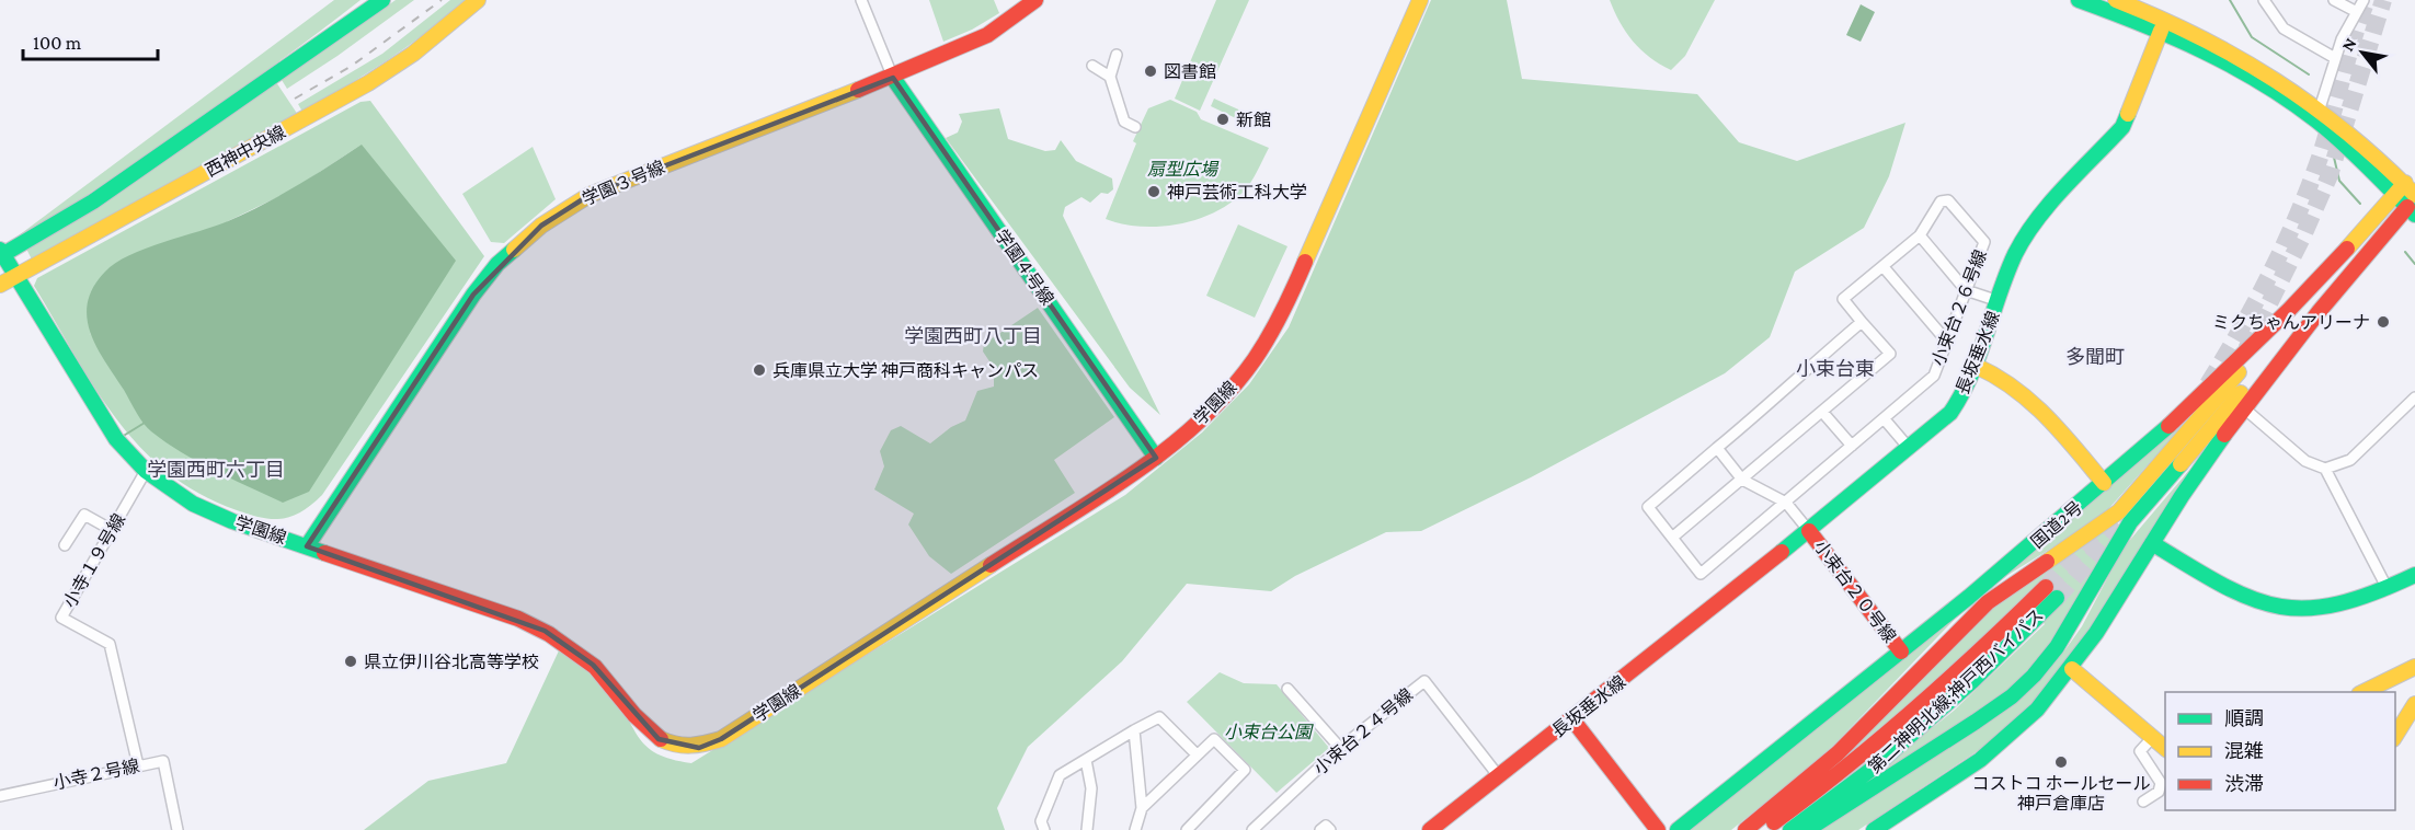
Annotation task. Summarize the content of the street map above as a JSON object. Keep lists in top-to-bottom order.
{
  "streets": {
    "main road": [
      "西神中央線",
      "学園３号線",
      "学園４号線",
      "長坂垂水線",
      "学園線",
      "国道2号",
      "小束台２０号線",
      "第二神明北線;神戸西バイパス"
    ],
    "street": [
      "小束台２６号線",
      "小寺１９号線",
      "小束台２４号線",
      "小寺２号線"
    ]
  },
  "crossings": [
    ["西神中央線", "学園線"],
    ["学園３号線", "学園４号線"],
    ["学園３号線", "学園線"],
    ["学園４号線", "学園線"],
    ["長坂垂水線", "小束台２０号線"],
    ["長坂垂水線", "小束台２４号線"],
    ["学園線", "小寺１９号線"],
    ["国道2号", "小束台２０号線"],
    ["小寺１９号線", "小寺２号線"]
  ],
  "districts": [
    "学園西町八丁目",
    "多聞町",
    "小束台東",
    "学園西町六丁目"
  ],
  "parks": ["扇型広場", "小束台公園"],
  "places": [
    "図書館",
    "新館",
    "神戸芸術工科大学",
    "ミクちゃんアリーナ",
    "兵庫県立大学 神戸商科キャンパス",
    "県立伊川谷北高等学校",
    "コストコ ホールセール 神戸倉庫店"
  ],
  "legend": ["順調", "混雑", "渋滞"],
  "scale_bar": "100 m",
  "north": "top left"
}
